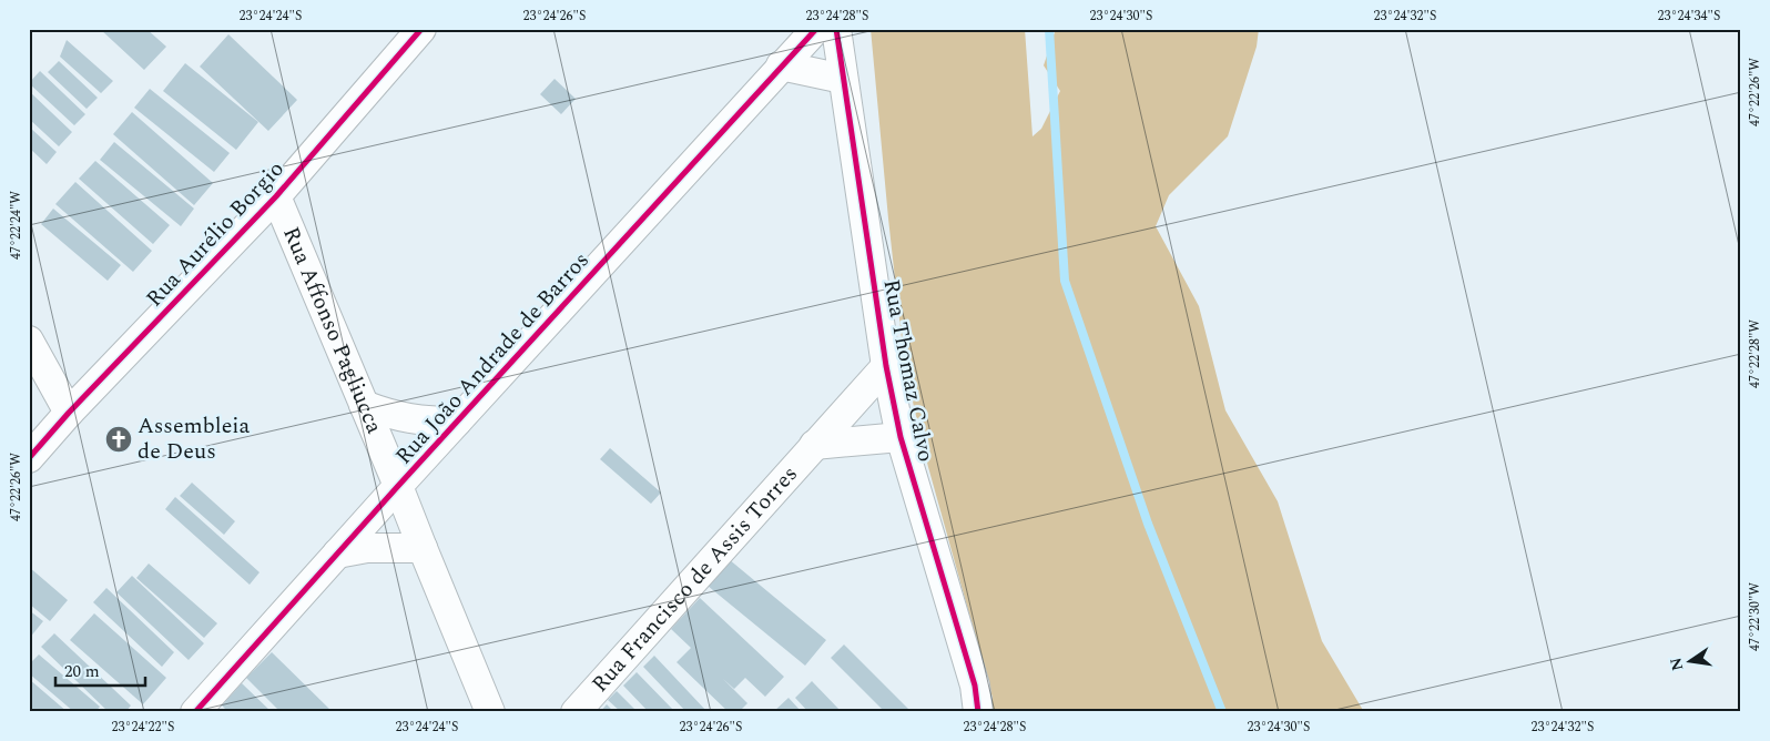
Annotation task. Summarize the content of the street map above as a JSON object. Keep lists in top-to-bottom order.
{
  "streets": {
    "street": [
      "Rua Aurélio Borgio",
      "Rua Affonso Pagliucca",
      "Rua João Andrade de Barros",
      "Rua Thomaz Calvo",
      "Rua Francisco de Assis Torres"
    ]
  },
  "crossings": [
    ["Rua Aurélio Borgio", "Rua Affonso Pagliucca"],
    ["Rua Affonso Pagliucca", "Rua João Andrade de Barros"],
    ["Rua Thomaz Calvo", "Rua Francisco de Assis Torres"]
  ],
  "places": {
    "church": ["Assembleia de Deus"]
  },
  "scale_bar": "20 m",
  "north": "left",
  "coordinates": [
    "23°24'24\"S",
    "23°24'26\"S",
    "23°24'28\"S",
    "23°24'30\"S",
    "23°24'32\"S",
    "23°24'34\"S",
    "47°22'26\"W",
    "47°22'24\"W",
    "47°22'28\"W",
    "47°22'30\"W",
    "23°24'22\"S"
  ]
}
